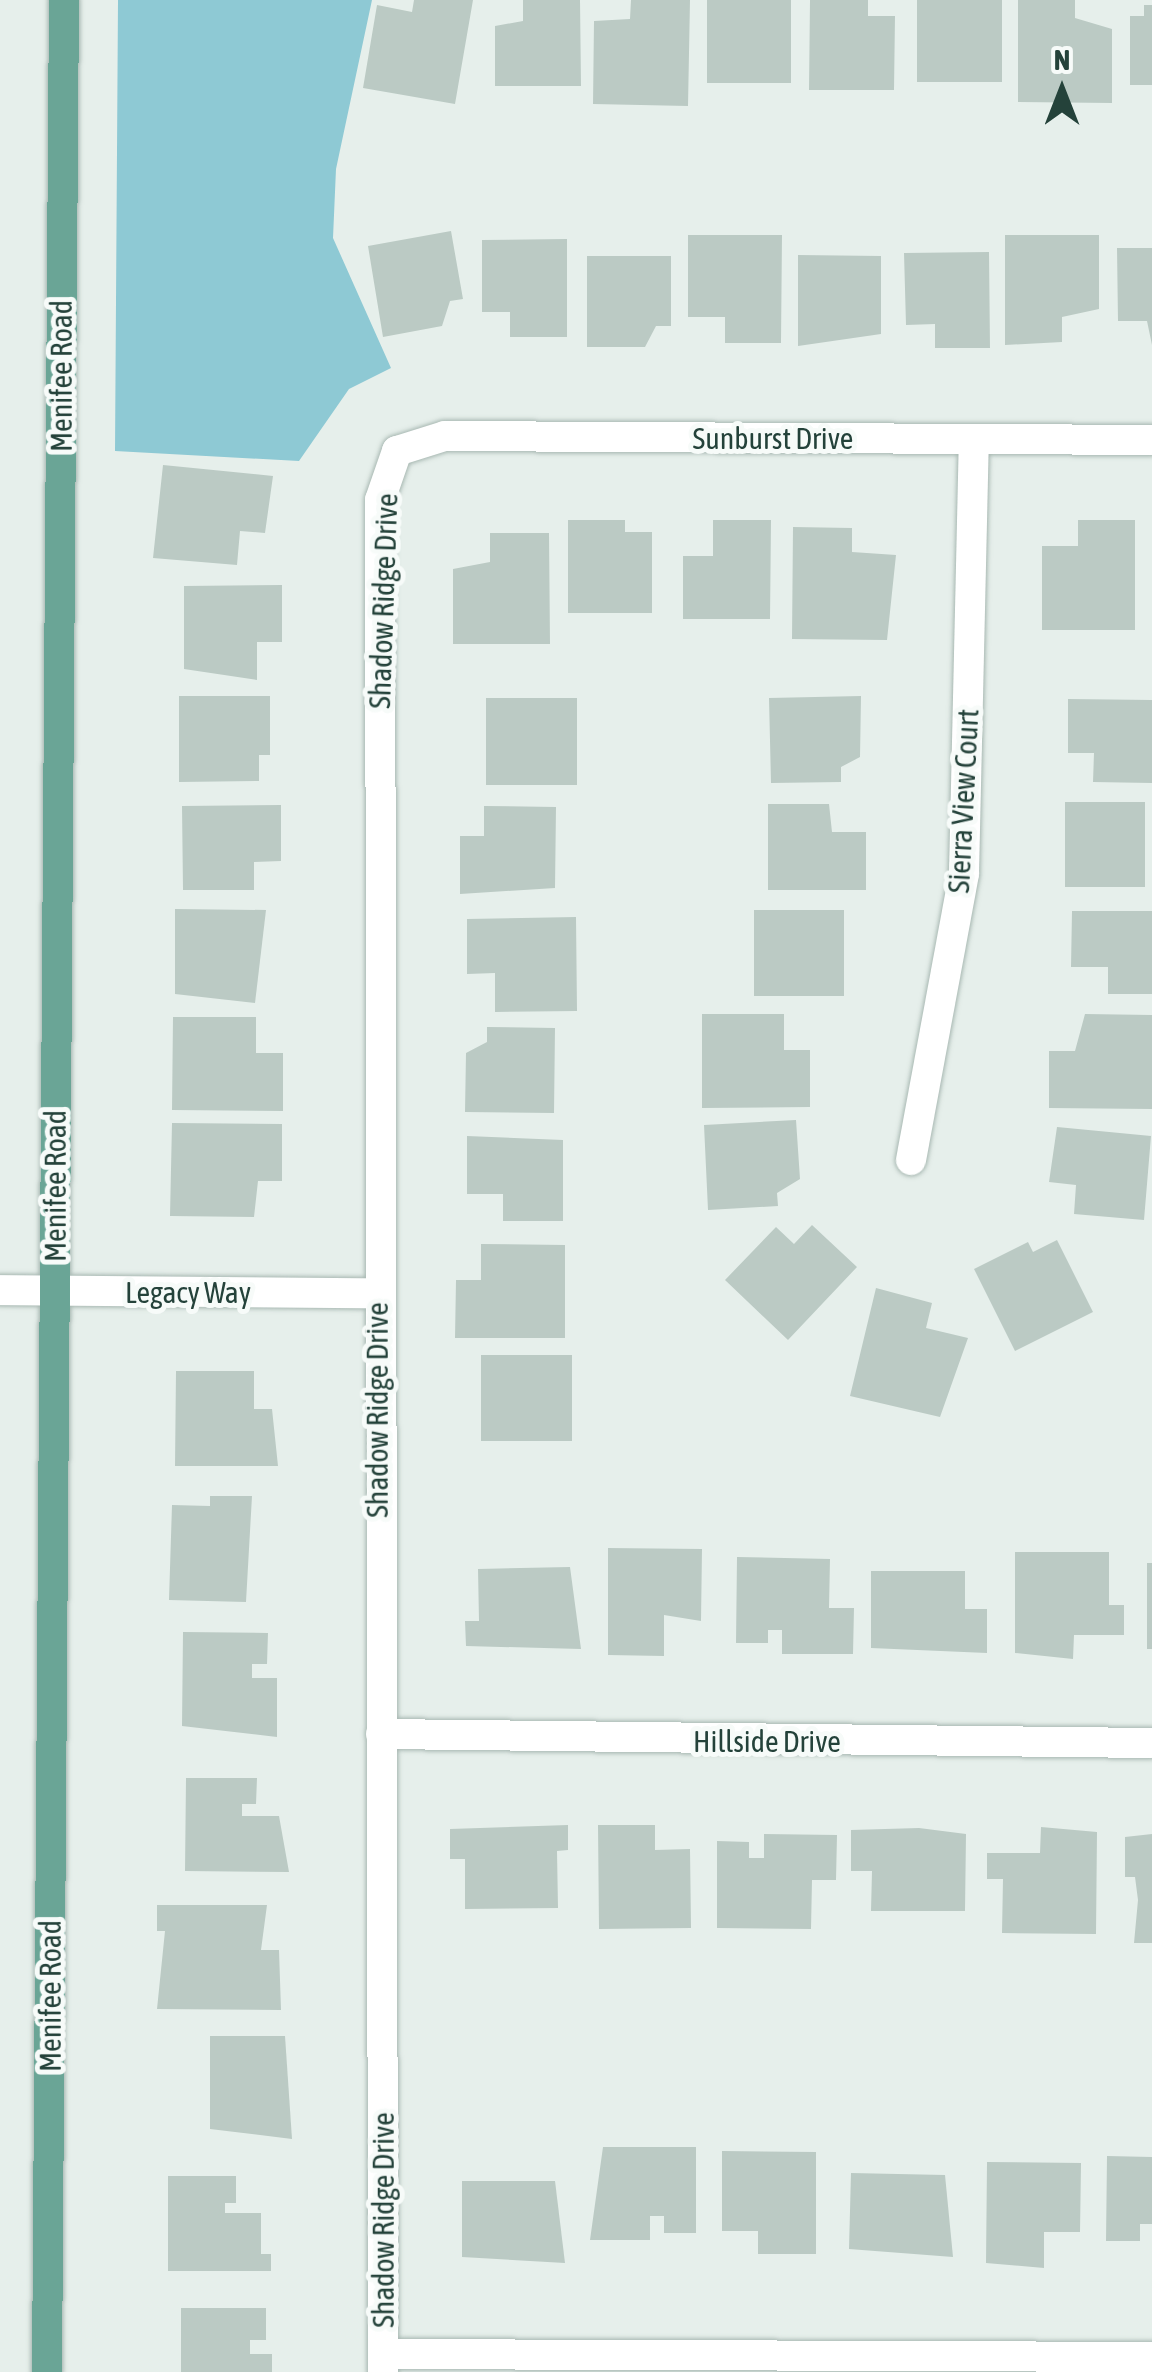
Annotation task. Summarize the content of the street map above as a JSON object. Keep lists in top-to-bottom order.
{
  "streets": {
    "main road": ["Menifee Road"],
    "street": [
      "Sunburst Drive",
      "Shadow Ridge Drive",
      "Sierra View Court",
      "Legacy Way",
      "Hillside Drive"
    ]
  },
  "crossings": [
    ["Menifee Road", "Legacy Way"],
    ["Sunburst Drive", "Shadow Ridge Drive"],
    ["Sunburst Drive", "Sierra View Court"],
    ["Shadow Ridge Drive", "Legacy Way"],
    ["Shadow Ridge Drive", "Hillside Drive"]
  ],
  "north": "top"
}
